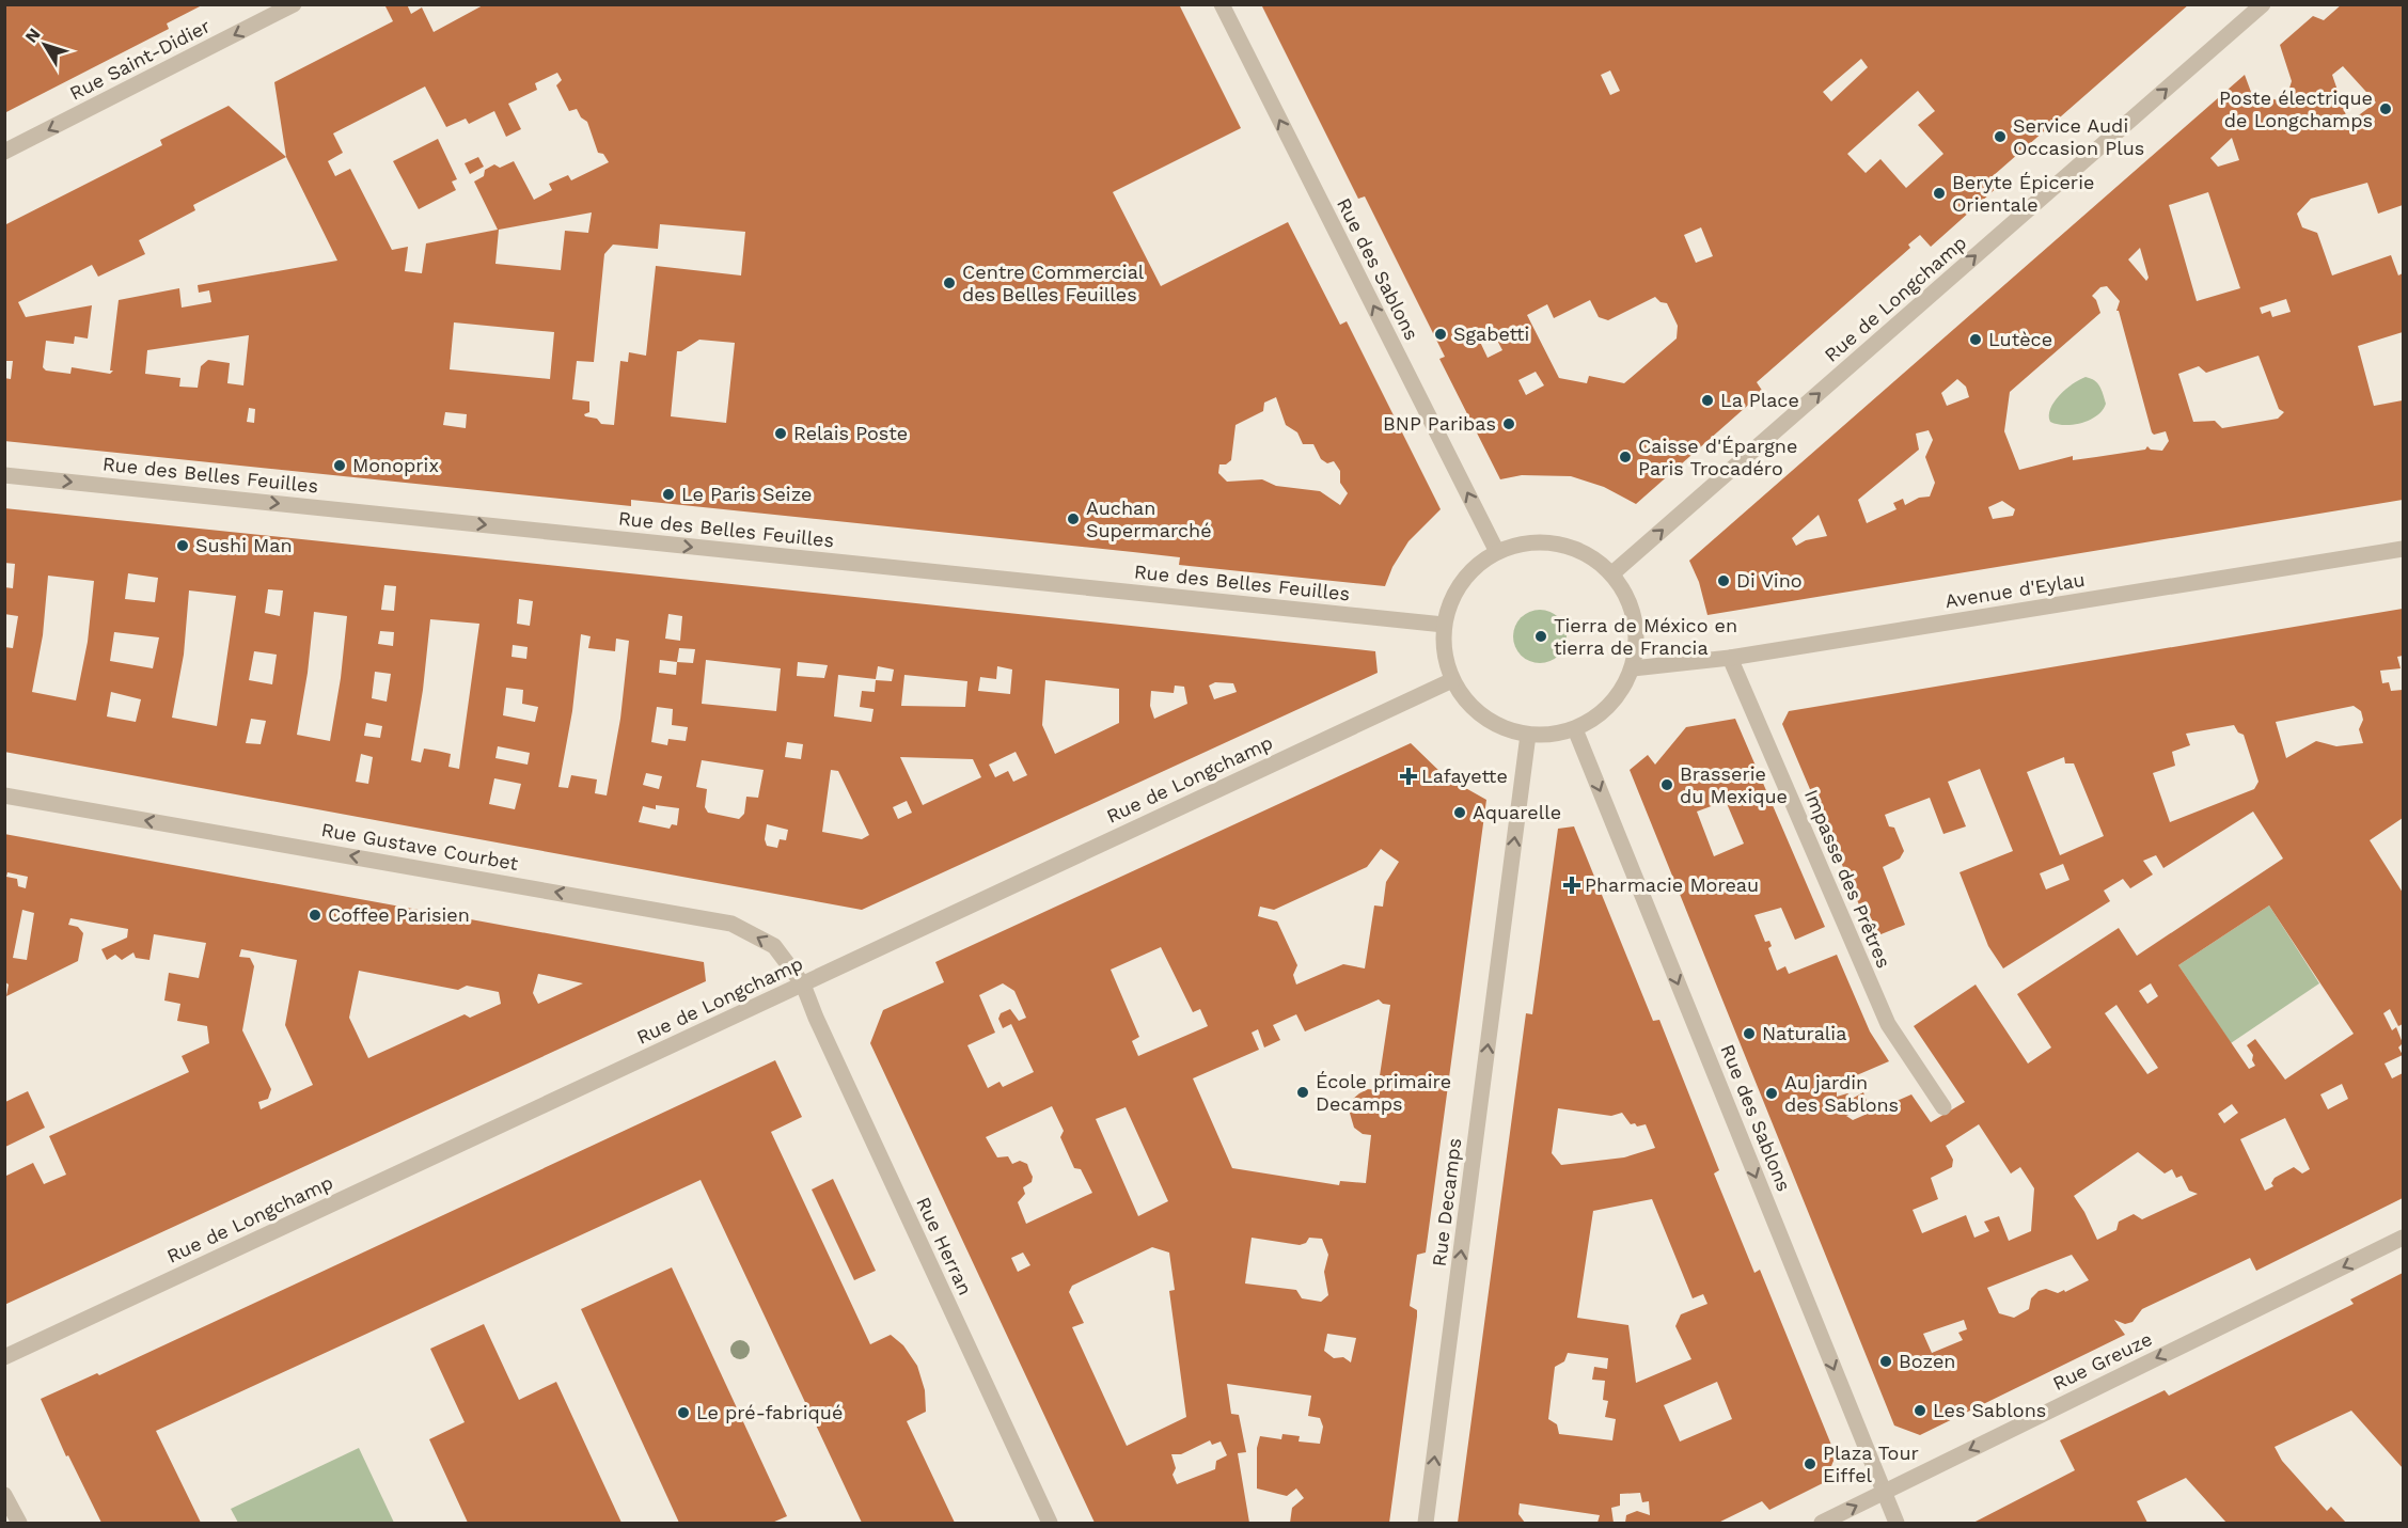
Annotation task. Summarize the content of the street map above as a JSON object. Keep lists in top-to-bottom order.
{
  "streets": {
    "street": [
      "Rue Saint-Didier",
      "Rue des Sablons",
      "Rue de Longchamp",
      "Rue des Belles Feuilles",
      "Avenue d'Eylau",
      "Rue Gustave Courbet",
      "Impasse des Prêtres",
      "Rue Decamps",
      "Rue Herran",
      "Rue Greuze"
    ]
  },
  "crossings": [
    ["Rue des Sablons", "Rue de Longchamp"],
    ["Rue des Sablons", "Rue des Belles Feuilles"],
    ["Rue des Sablons", "Avenue d'Eylau"],
    ["Rue des Sablons", "Rue Decamps"],
    ["Rue des Sablons", "Rue Greuze"],
    ["Rue de Longchamp", "Rue des Belles Feuilles"],
    ["Rue de Longchamp", "Avenue d'Eylau"],
    ["Rue de Longchamp", "Rue Gustave Courbet"],
    ["Rue de Longchamp", "Rue Decamps"],
    ["Rue de Longchamp", "Rue Herran"],
    ["Rue des Belles Feuilles", "Avenue d'Eylau"],
    ["Rue des Belles Feuilles", "Rue Decamps"],
    ["Avenue d'Eylau", "Impasse des Prêtres"],
    ["Avenue d'Eylau", "Rue Decamps"],
    ["Rue Gustave Courbet", "Rue Herran"]
  ],
  "one_way": [
    "Rue Saint-Didier",
    "Rue de Longchamp",
    "Rue des Belles Feuilles",
    "Rue Gustave Courbet",
    "Rue Decamps"
  ],
  "places": {
    "other": [
      "Poste électrique de Longchamps",
      "Service Audi Occasion Plus",
      "Beryte Épicerie Orientale",
      "Centre Commercial des Belles Feuilles",
      "Sgabetti",
      "Lutèce",
      "La Place",
      "BNP Paribas",
      "Relais Poste",
      "Caisse d'Épargne Paris Trocadéro",
      "Monoprix",
      "Le Paris Seize",
      "Auchan Supermarché",
      "Sushi Man",
      "Di Vino",
      "Tierra de México en tierra de Francia",
      "Brasserie du Mexique",
      "Aquarelle",
      "Coffee Parisien",
      "Naturalia",
      "École primaire Decamps",
      "Au jardin des Sablons",
      "Bozen",
      "Les Sablons",
      "Le pré-fabriqué",
      "Plaza Tour Eiffel"
    ],
    "health": ["Lafayette", "Pharmacie Moreau"]
  },
  "north": "top left"
}
